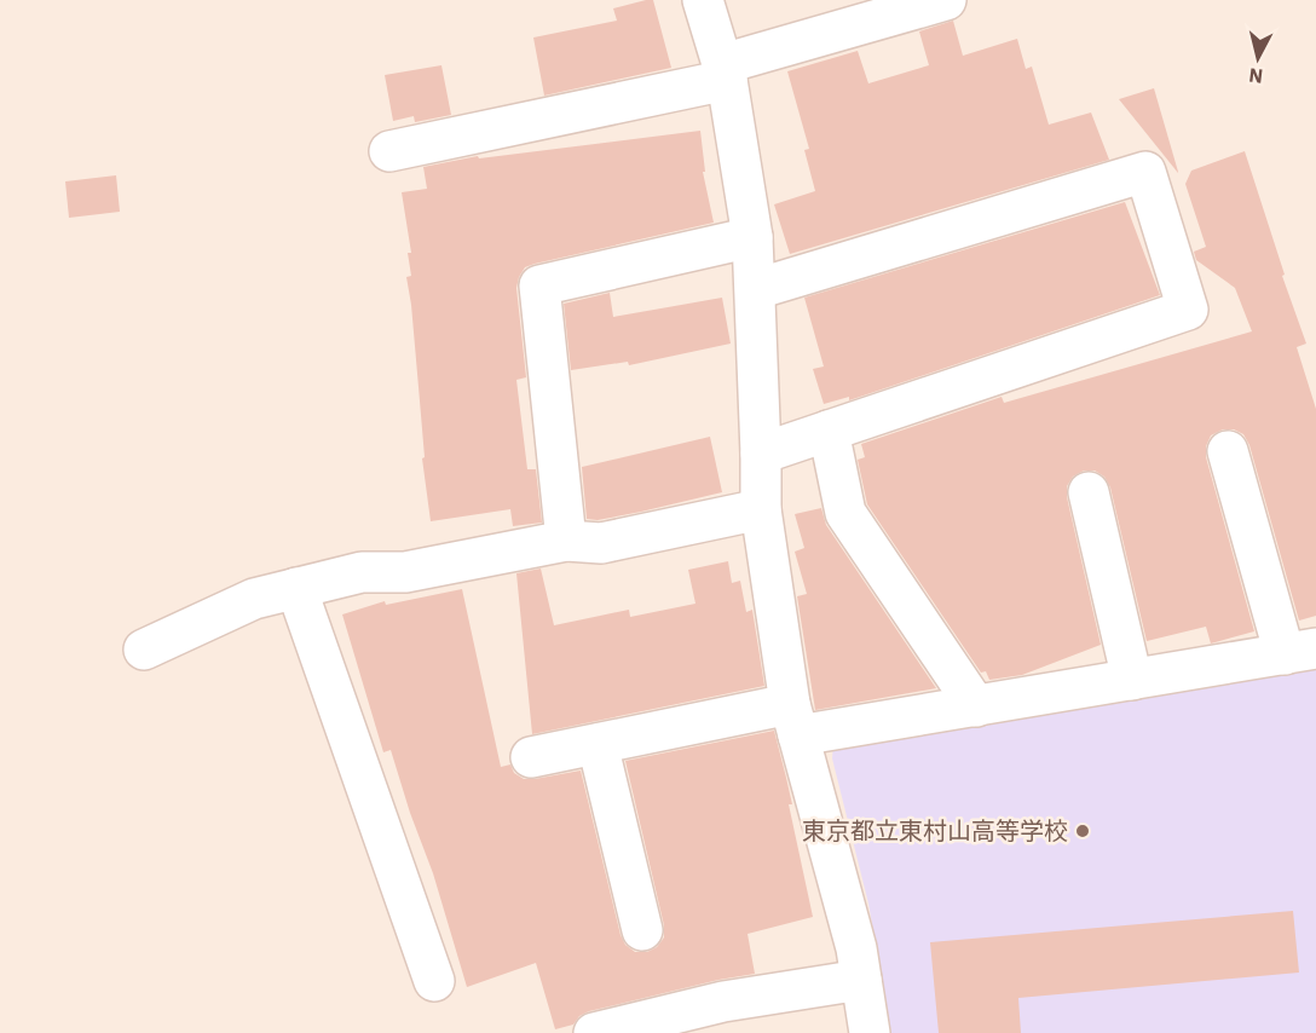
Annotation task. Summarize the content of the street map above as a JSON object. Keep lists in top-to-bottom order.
{
  "places": ["東京都立東村山高等学校"],
  "north": "bottom"
}
